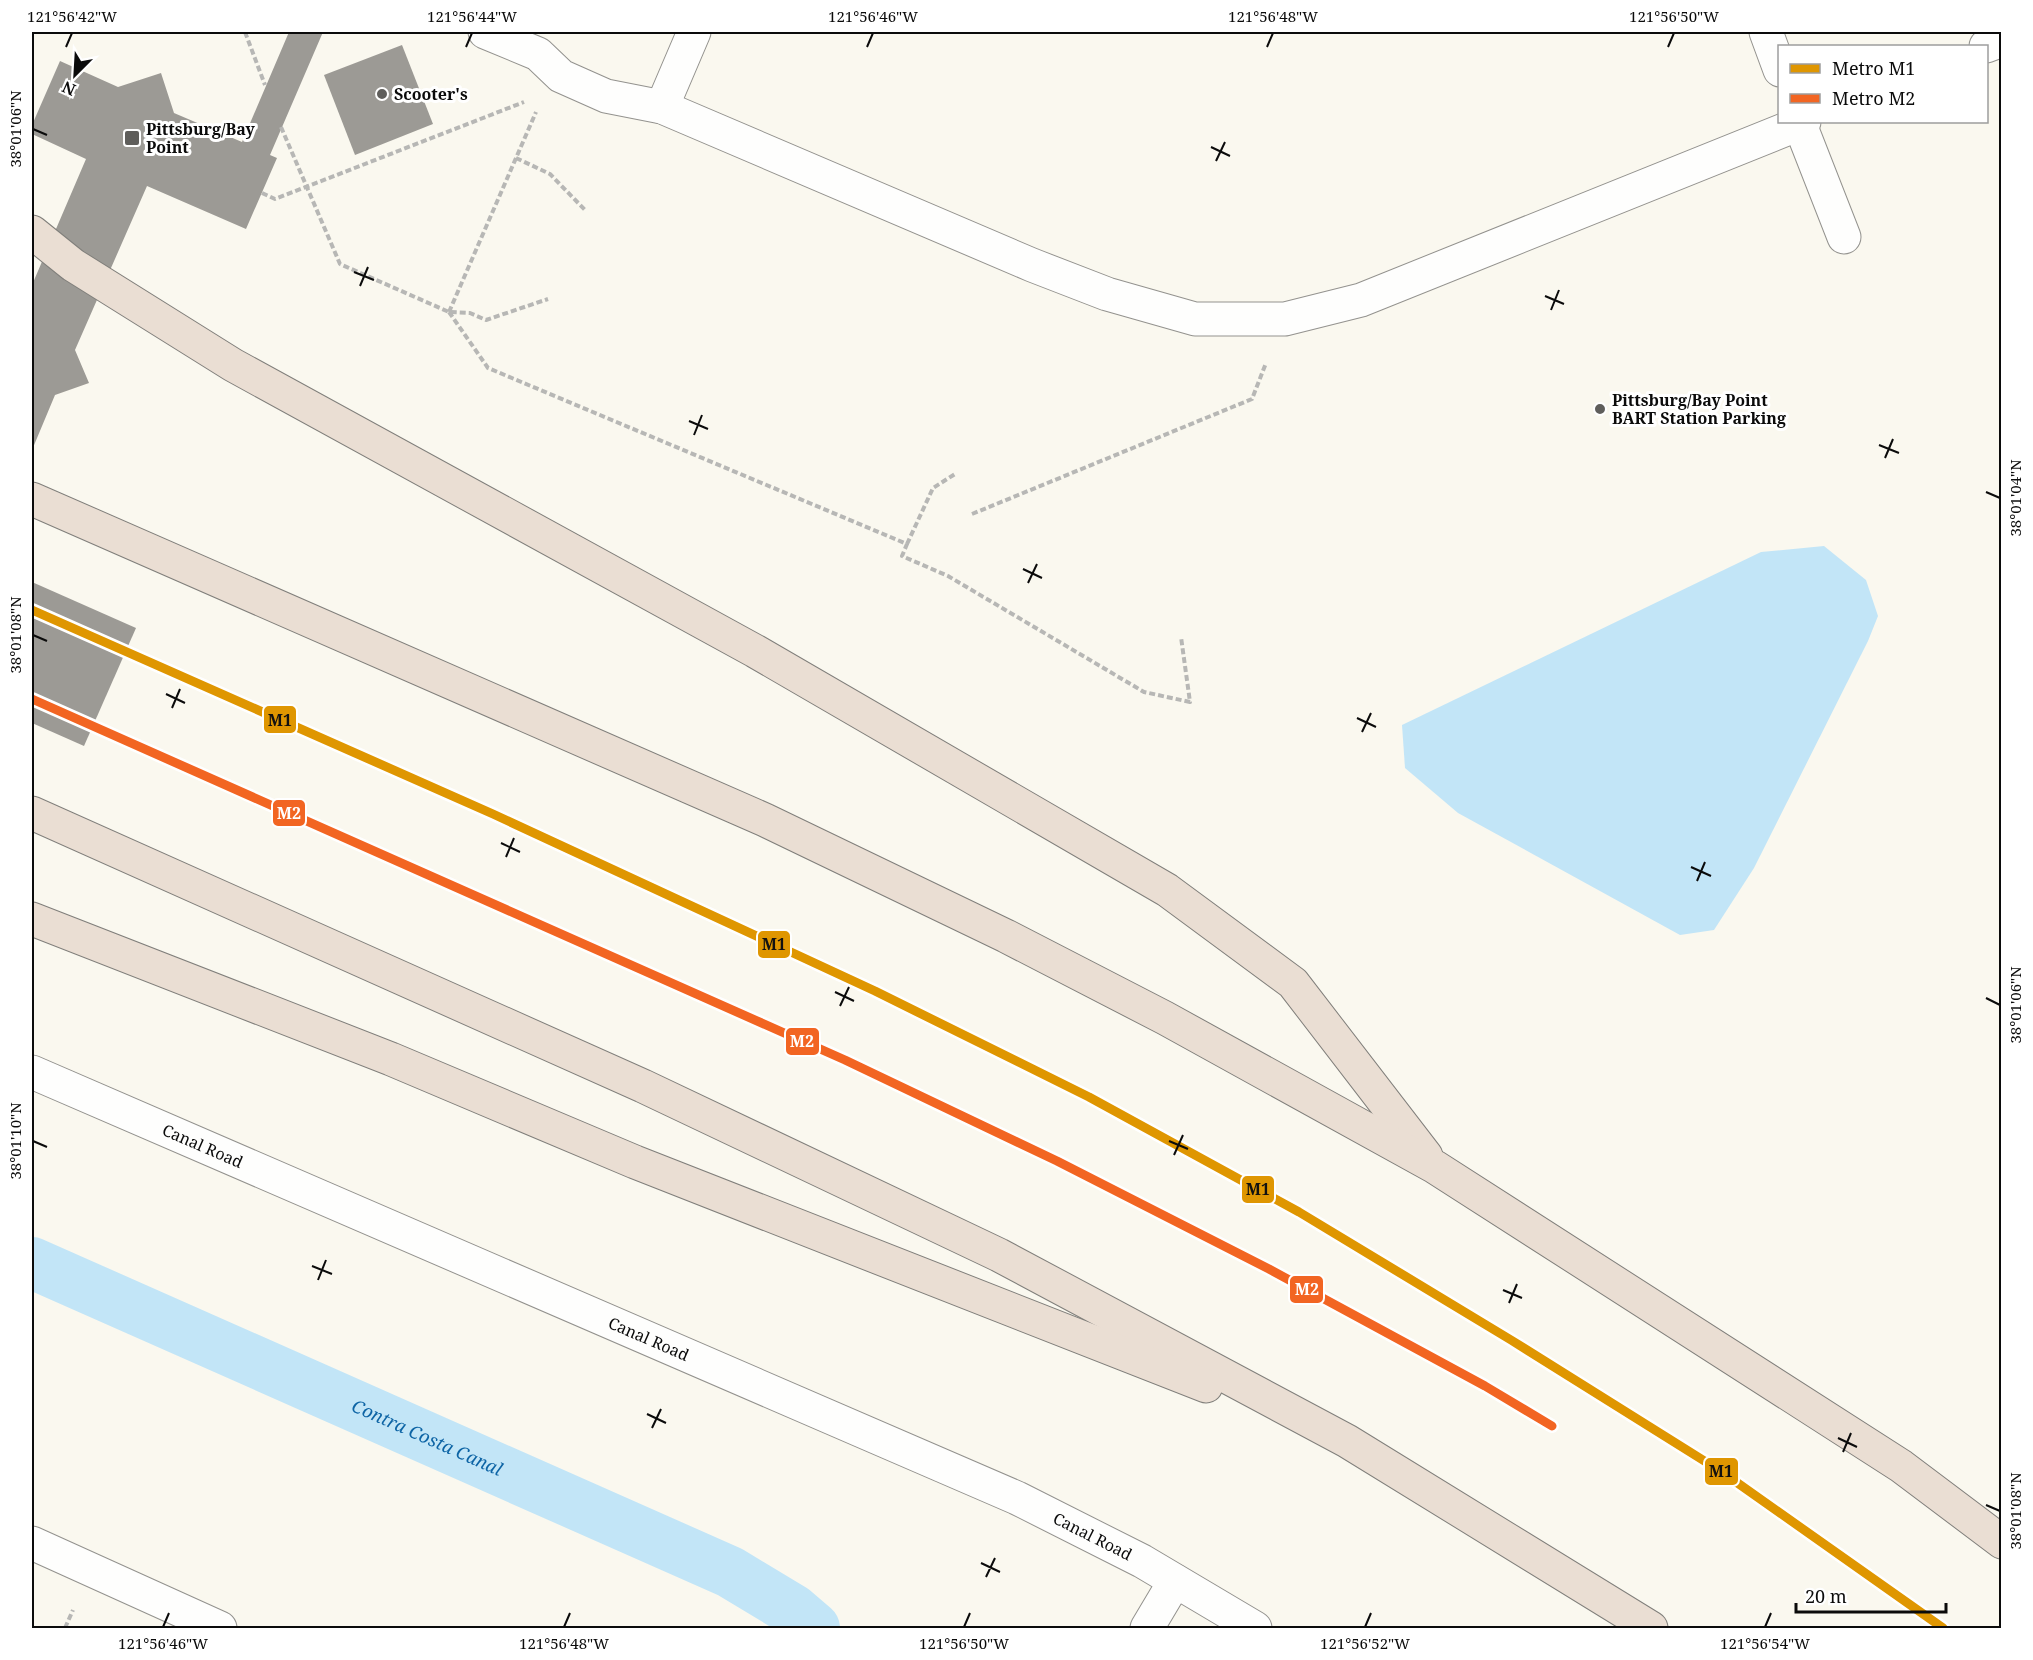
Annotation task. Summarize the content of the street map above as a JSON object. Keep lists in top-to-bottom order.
{
  "streets": {
    "street": ["Canal Road"]
  },
  "water": ["Contra Costa Canal"],
  "places": {
    "other": ["Scooter's", "Pittsburg/Bay Point BART Station Parking"],
    "transit": ["Pittsburg/Bay Point"]
  },
  "lines": ["metro line M1", "metro line M2"],
  "legend": ["Metro M1", "Metro M2"],
  "scale_bar": "20 m",
  "north": "bottom left",
  "coordinates": [
    "121°56'42\"W",
    "121°56'44\"W",
    "121°56'46\"W",
    "121°56'48\"W",
    "121°56'50\"W",
    "38°01'06\"N",
    "38°01'04\"N",
    "38°01'08\"N",
    "38°01'10\"N",
    "121°56'52\"W",
    "121°56'54\"W"
  ]
}
